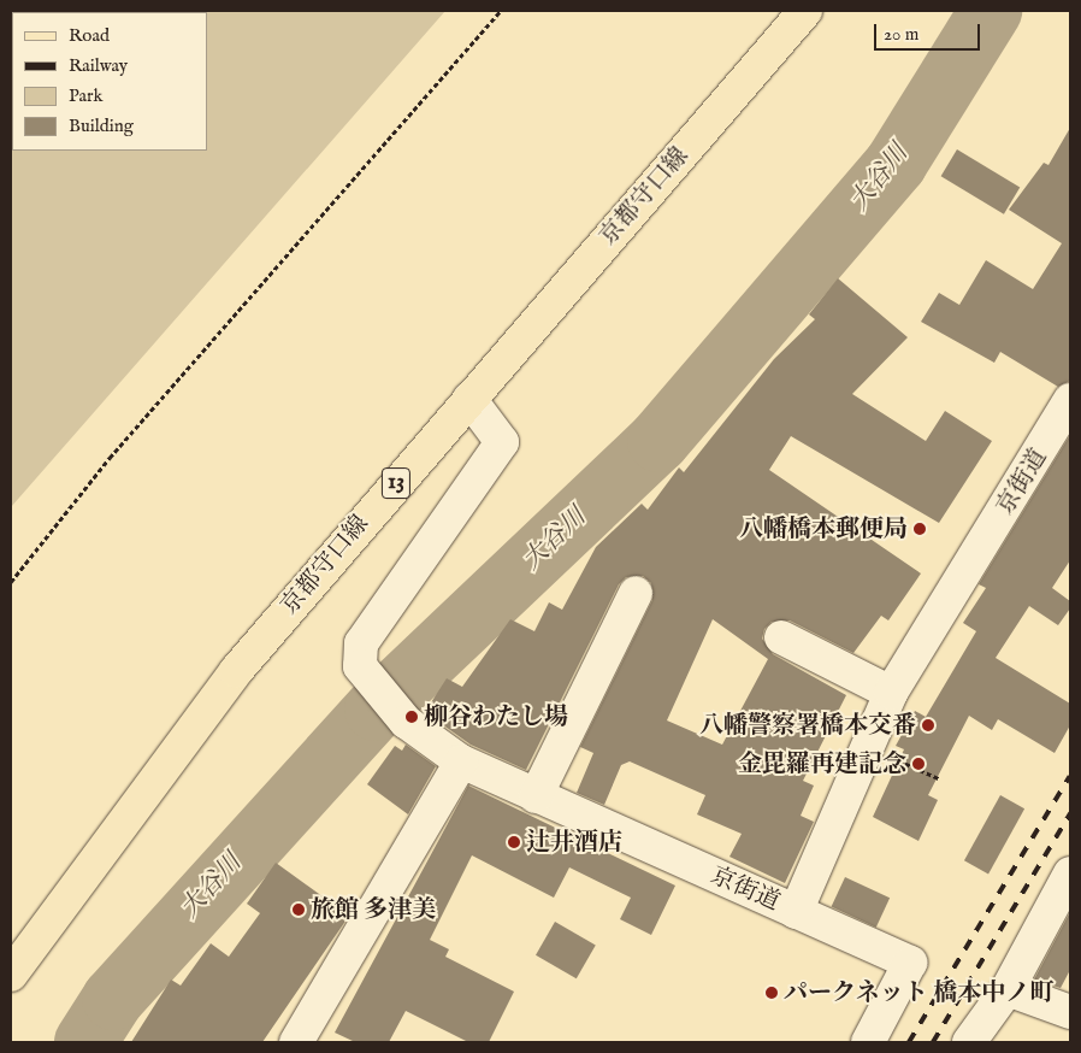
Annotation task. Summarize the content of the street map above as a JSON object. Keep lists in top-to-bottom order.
{
  "streets": {
    "main road": ["京都守口線", "13"],
    "street": ["京街道"]
  },
  "crossings": [
    ["京都守口線", "京街道"]
  ],
  "water": ["大谷川"],
  "places": [
    "八幡橋本郵便局",
    "柳谷わたし場",
    "八幡警察署橋本交番",
    "金毘羅再建記念",
    "辻井酒店",
    "旅館 多津美",
    "パークネット 橋本中ノ町"
  ],
  "legend": [
    "Road",
    "Railway",
    "Park",
    "Building"
  ],
  "scale_bar": "20 m"
}
